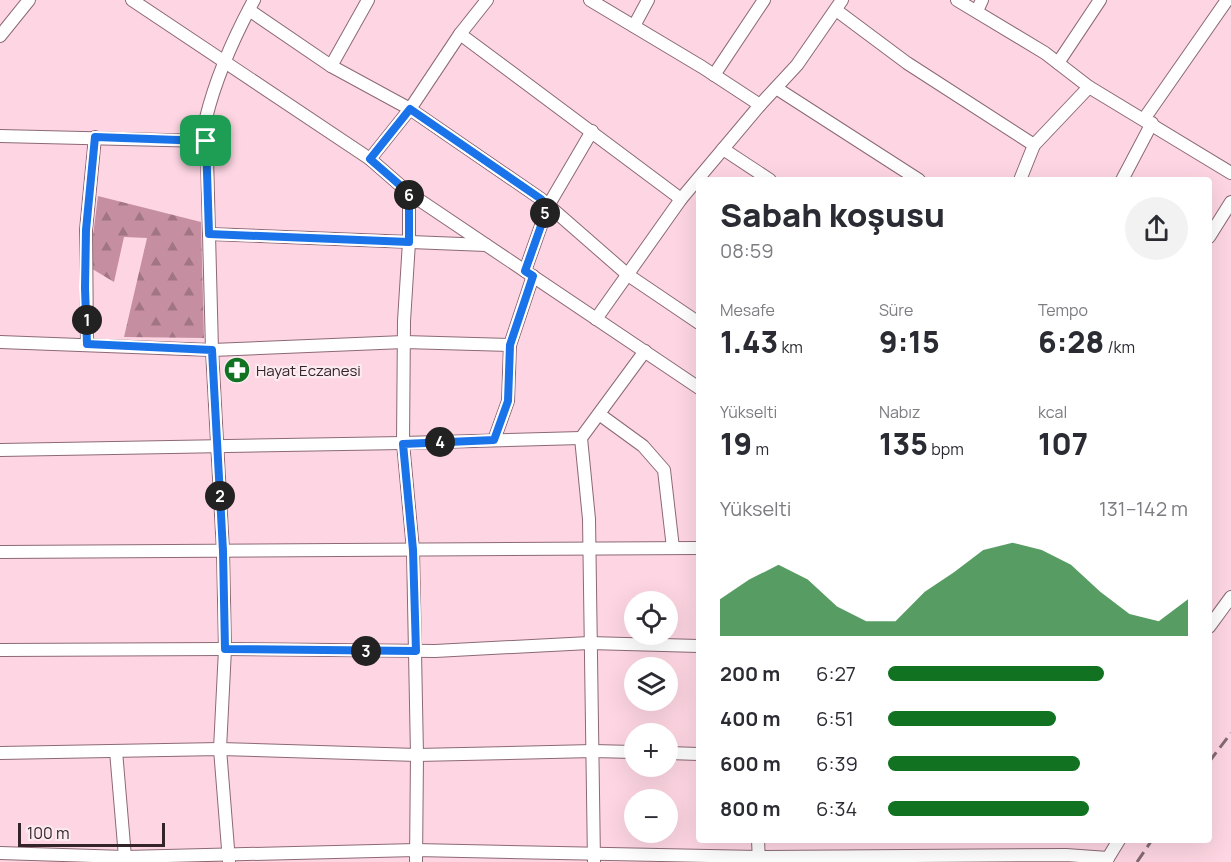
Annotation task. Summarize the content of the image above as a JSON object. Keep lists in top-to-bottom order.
{
  "places": {
    "pharmacy": ["Hayat Eczanesi"]
  },
  "scale_bar": "100 m",
  "page": {
    "heading": ["Sabah koşusu", "08:59"],
    "pins": [
      "6",
      "5",
      "1",
      "4",
      "2",
      "3"
    ],
    "stats": [
      ["Mesafe", "1.43 km"],
      ["Süre", "9:15"],
      ["Tempo", "6:28 /km"],
      ["Yükselti", "19 m"],
      ["Nabız", "135 bpm"],
      ["kcal", "107"]
    ],
    "chart": ["Yükselti", "131–142 m"],
    "map_buttons": ["+", "−"],
    "list": [
      {
        "name": "200 m",
        "note": "6:27"
      },
      {
        "name": "400 m",
        "note": "6:51"
      },
      {
        "name": "600 m",
        "note": "6:39"
      },
      {
        "name": "800 m",
        "note": "6:34"
      }
    ],
    "scale": "100 m"
  }
}
